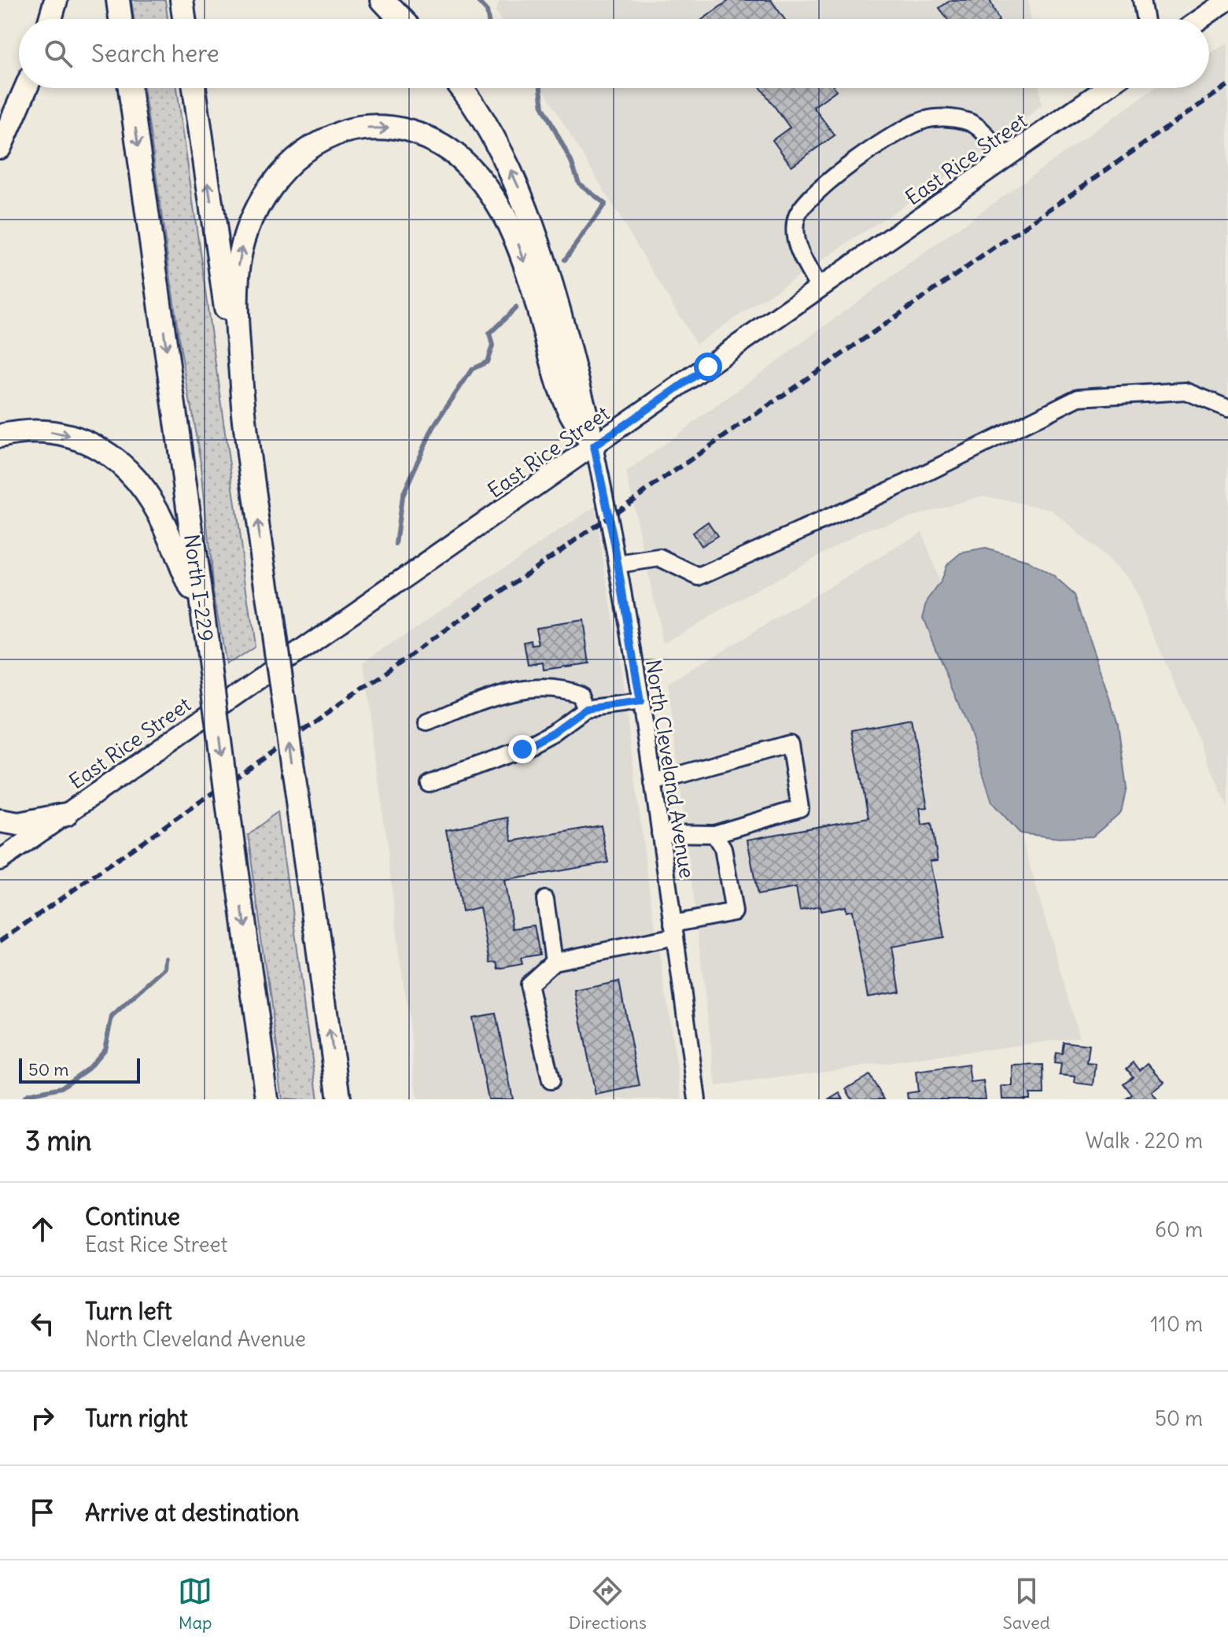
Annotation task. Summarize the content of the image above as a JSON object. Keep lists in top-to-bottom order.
{
  "streets": {
    "highway": ["North I-229"],
    "main road": ["East Rice Street"],
    "street": ["North Cleveland Avenue"]
  },
  "crossings": [
    ["East Rice Street", "North Cleveland Avenue"]
  ],
  "scale_bar": "50 m",
  "page": {
    "search": "Search here",
    "scale": "50 m",
    "heading": ["3 min", "Walk · 220 m"],
    "list": [
      ["Continue", "East Rice Street", "60 m"],
      ["Turn left", "North Cleveland Avenue", "110 m"],
      ["Turn right", "50 m"],
      "Arrive at destination"
    ],
    "nav": ["Map", "Directions", "Saved"]
  }
}
